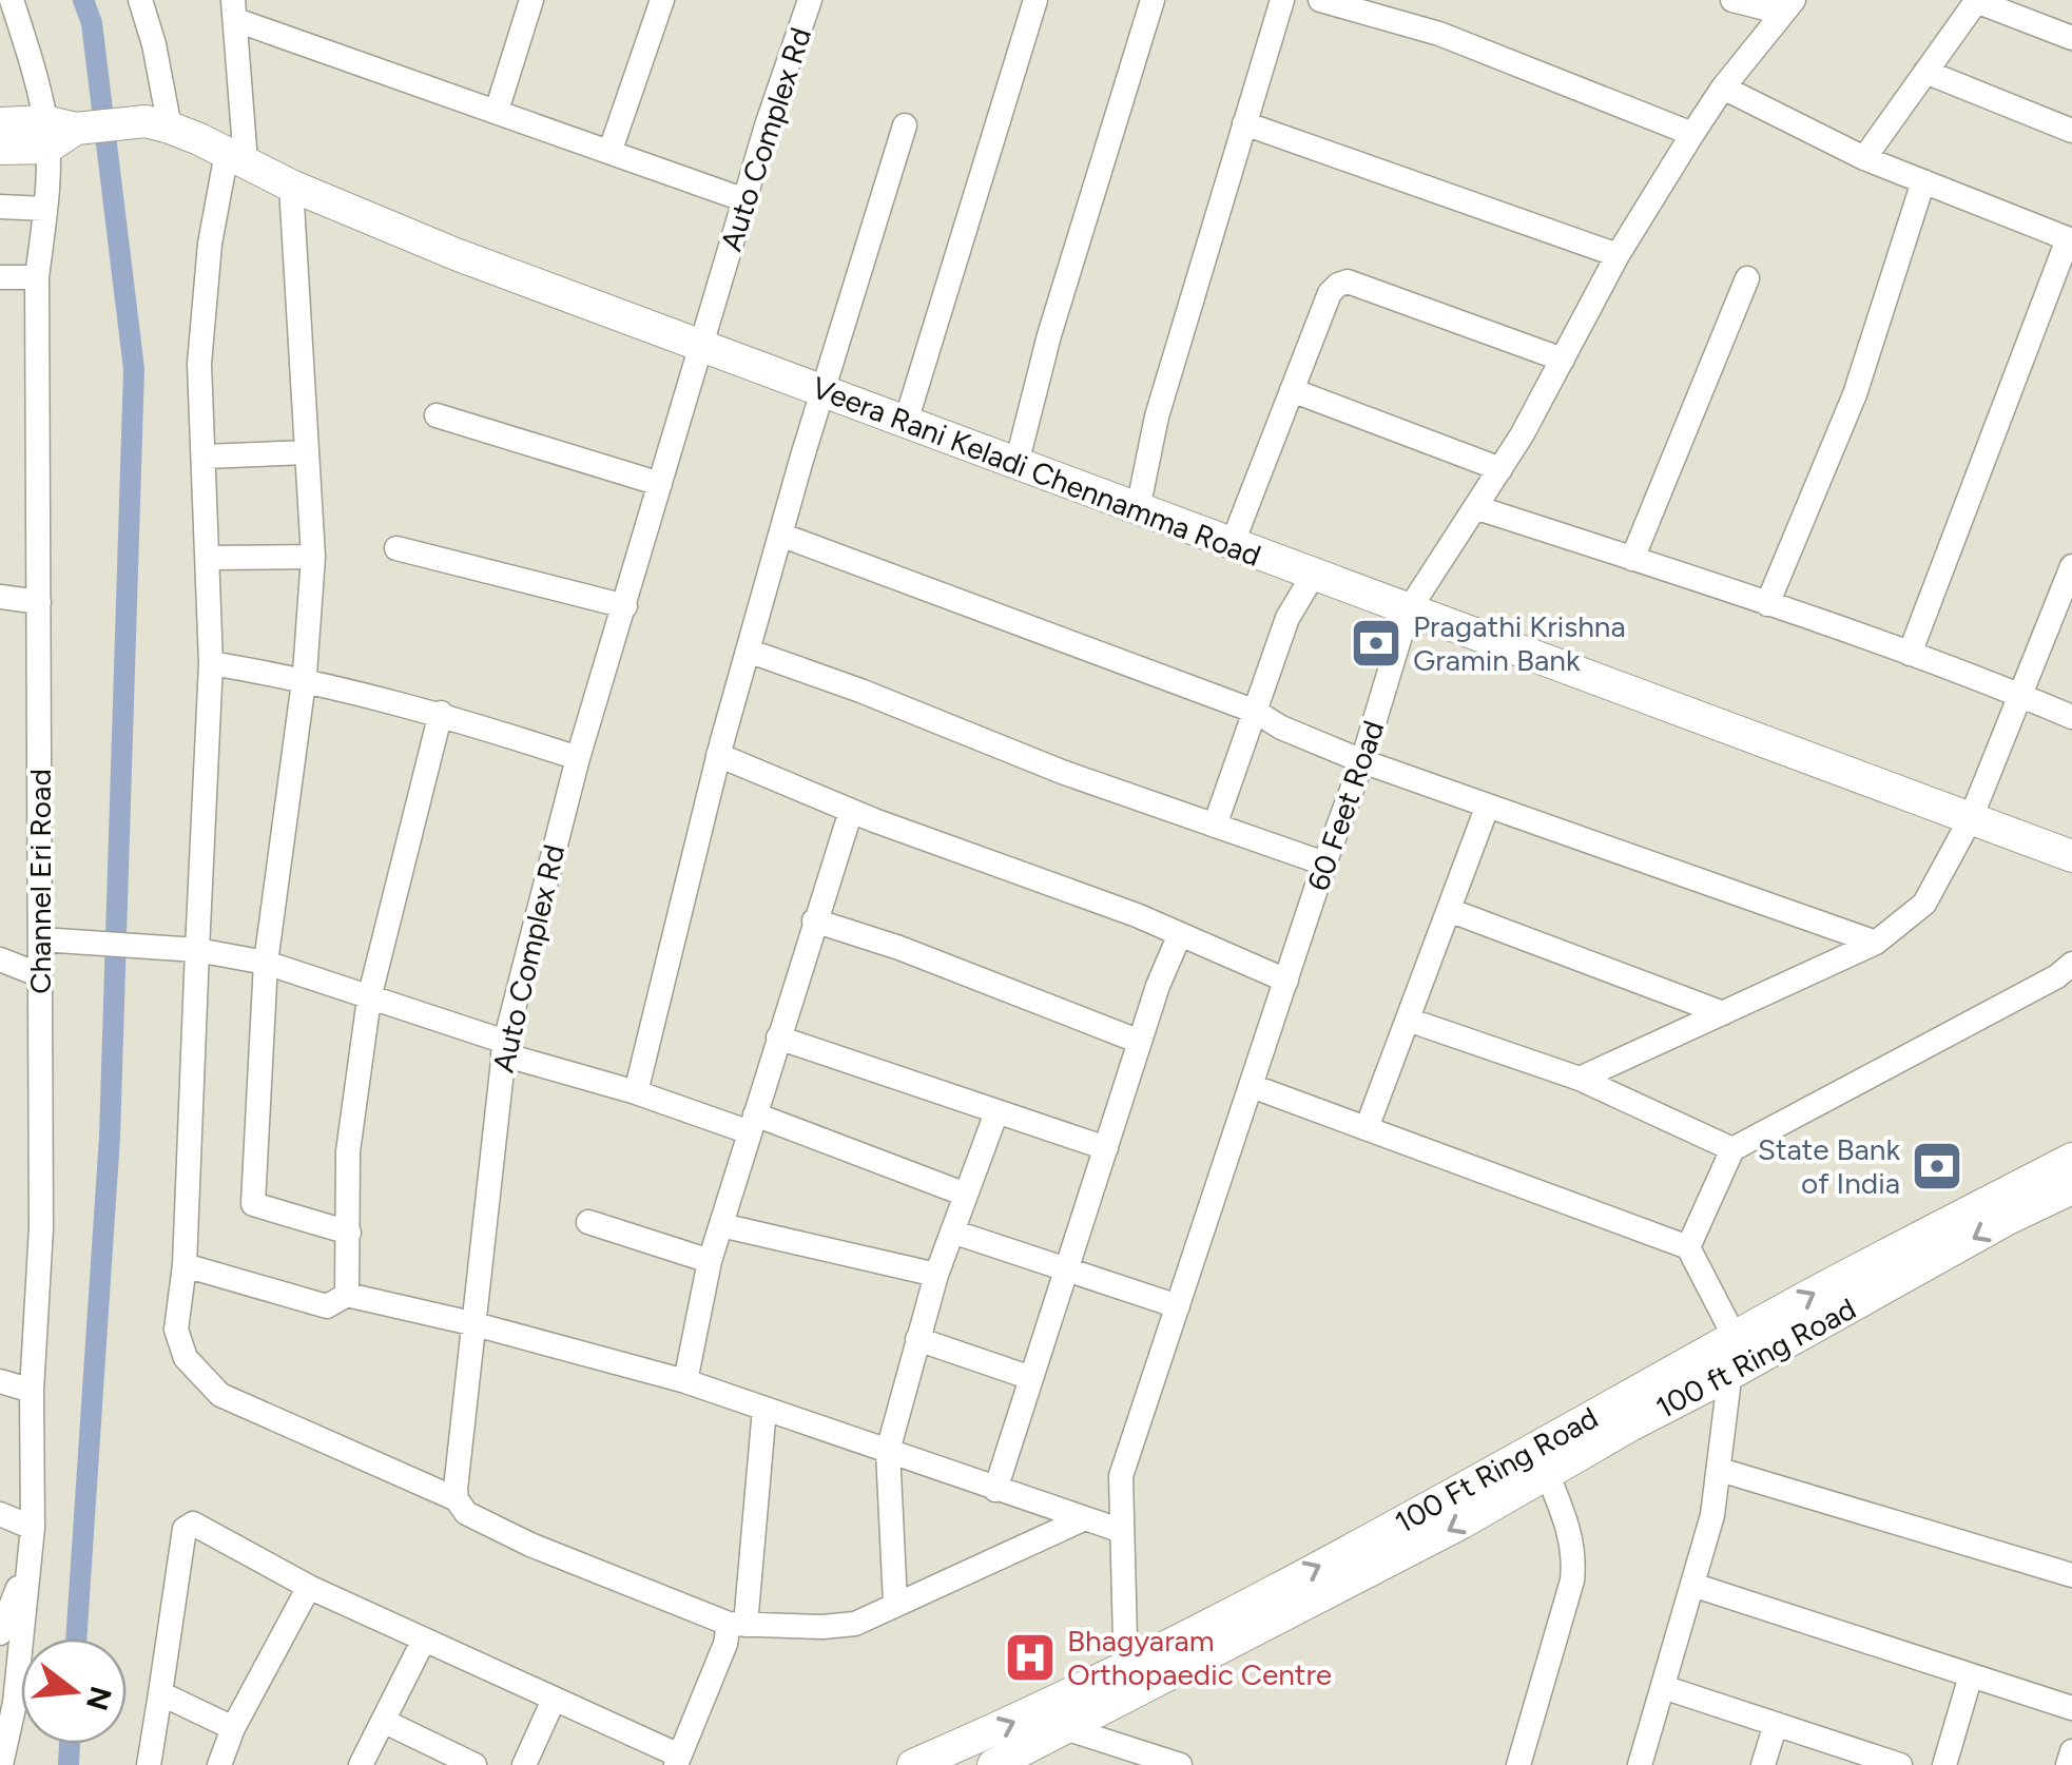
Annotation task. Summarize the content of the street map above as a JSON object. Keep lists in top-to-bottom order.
{
  "streets": {
    "main road": ["Veera Rani Keladi Chennamma Road", "100 ft Ring Road", "100 Ft Ring Road"],
    "street": ["Auto Complex Rd", "60 Feet Road", "Channel Eri Road"]
  },
  "crossings": [
    ["Auto Complex Rd", "Veera Rani Keladi Chennamma Road"],
    ["Veera Rani Keladi Chennamma Road", "60 Feet Road"],
    ["Veera Rani Keladi Chennamma Road", "Channel Eri Road"],
    ["60 Feet Road", "100 ft Ring Road"],
    ["60 Feet Road", "100 Ft Ring Road"],
    ["100 ft Ring Road", "100 Ft Ring Road"]
  ],
  "one_way": ["100 ft Ring Road", "100 Ft Ring Road"],
  "places": {
    "bank": ["Pragathi Krishna Gramin Bank", "State Bank of India"],
    "hospital": ["Bhagyaram Orthopaedic Centre"]
  },
  "north": "right"
}
